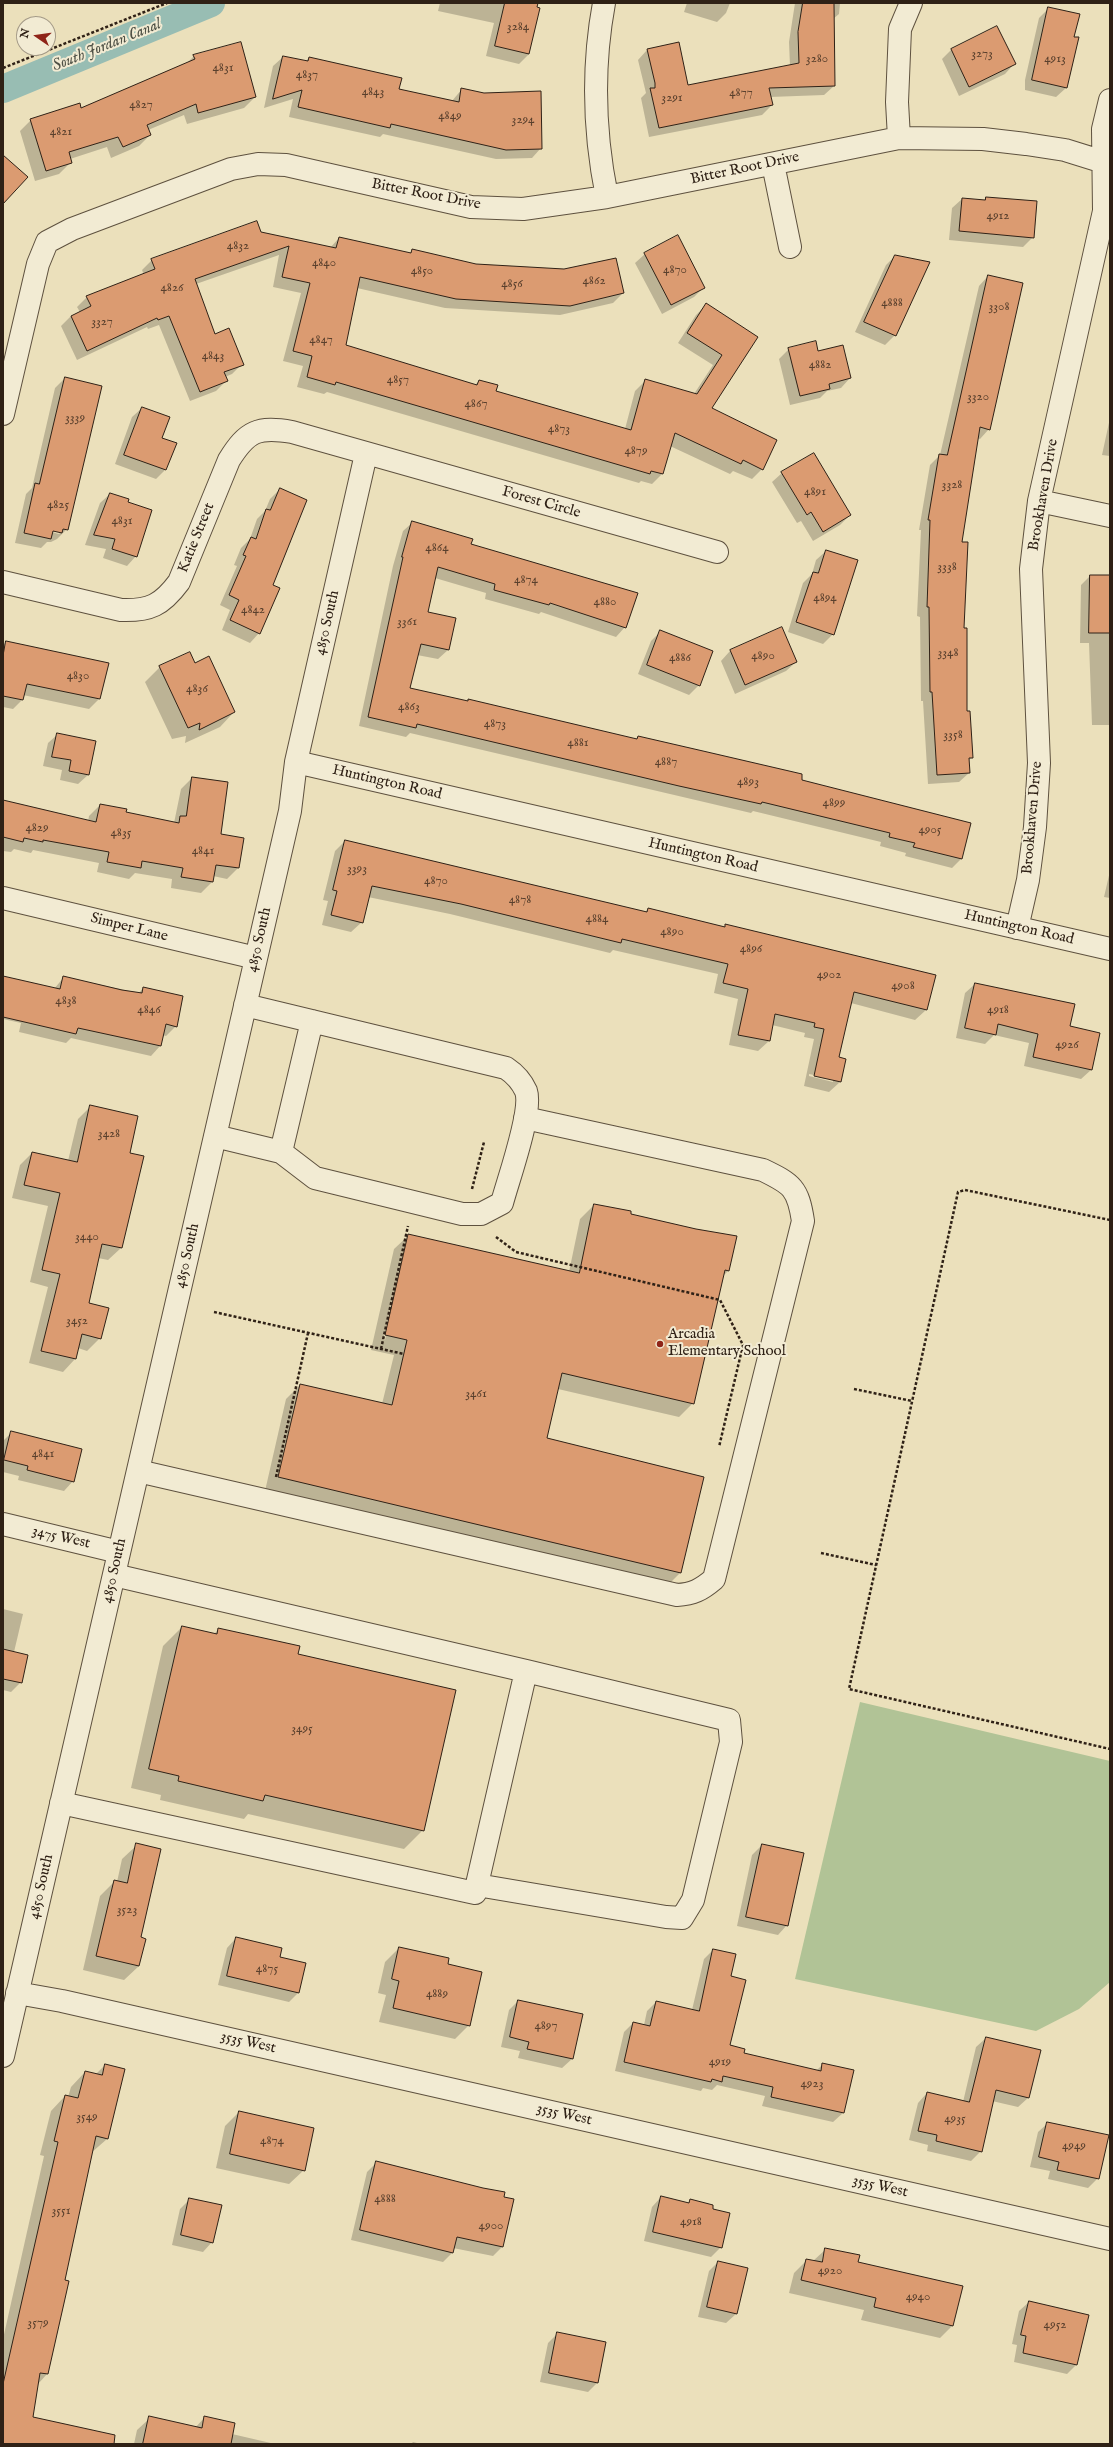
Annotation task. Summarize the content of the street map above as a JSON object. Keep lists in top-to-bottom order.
{
  "streets": {
    "street": [
      "Bitter Root Drive",
      "Brookhaven Drive",
      "Forest Circle",
      "Katie Street",
      "4850 South",
      "Huntington Road",
      "Simper Lane",
      "3475 West",
      "3535 West"
    ]
  },
  "crossings": [
    ["Bitter Root Drive", "Brookhaven Drive"],
    ["Brookhaven Drive", "Huntington Road"],
    ["Forest Circle", "Katie Street"],
    ["Forest Circle", "4850 South"],
    ["Katie Street", "4850 South"],
    ["4850 South", "Huntington Road"],
    ["4850 South", "Simper Lane"],
    ["4850 South", "3475 West"],
    ["4850 South", "3535 West"]
  ],
  "water": ["South Jordan Canal"],
  "places": ["Arcadia Elementary School"],
  "house_numbers": [
    "3284",
    "3273",
    "3280",
    "4913",
    "4831",
    "4837",
    "4843",
    "4877",
    "3291",
    "4827",
    "4849",
    "3294",
    "4821",
    "4912",
    "4832",
    "4840",
    "4870",
    "4850",
    "4862",
    "4856",
    "4826",
    "4888",
    "3308",
    "3327",
    "4847",
    "4843",
    "4882",
    "4857",
    "3320",
    "4867",
    "3339",
    "4873",
    "4879",
    "3328",
    "4891",
    "4825",
    "4831",
    "4864",
    "3338",
    "4874",
    "4894",
    "4880",
    "4842",
    "3361",
    "3348",
    "4890",
    "4886",
    "4830",
    "4836",
    "4863",
    "4873",
    "3358",
    "4881",
    "4887",
    "4893",
    "4899",
    "4829",
    "4905",
    "4835",
    "4841",
    "3393",
    "4870",
    "4878",
    "4884",
    "4890",
    "4896",
    "4902",
    "4908",
    "4838",
    "4846",
    "4918",
    "4926",
    "3428",
    "3440",
    "3452",
    "3461",
    "4841",
    "3495",
    "3523",
    "4875",
    "4889",
    "4897",
    "4919",
    "4923",
    "3549",
    "4935",
    "4874",
    "4949",
    "4888",
    "3551",
    "4918",
    "4900",
    "4920",
    "4940",
    "3579",
    "4952"
  ],
  "north": "left"
}
